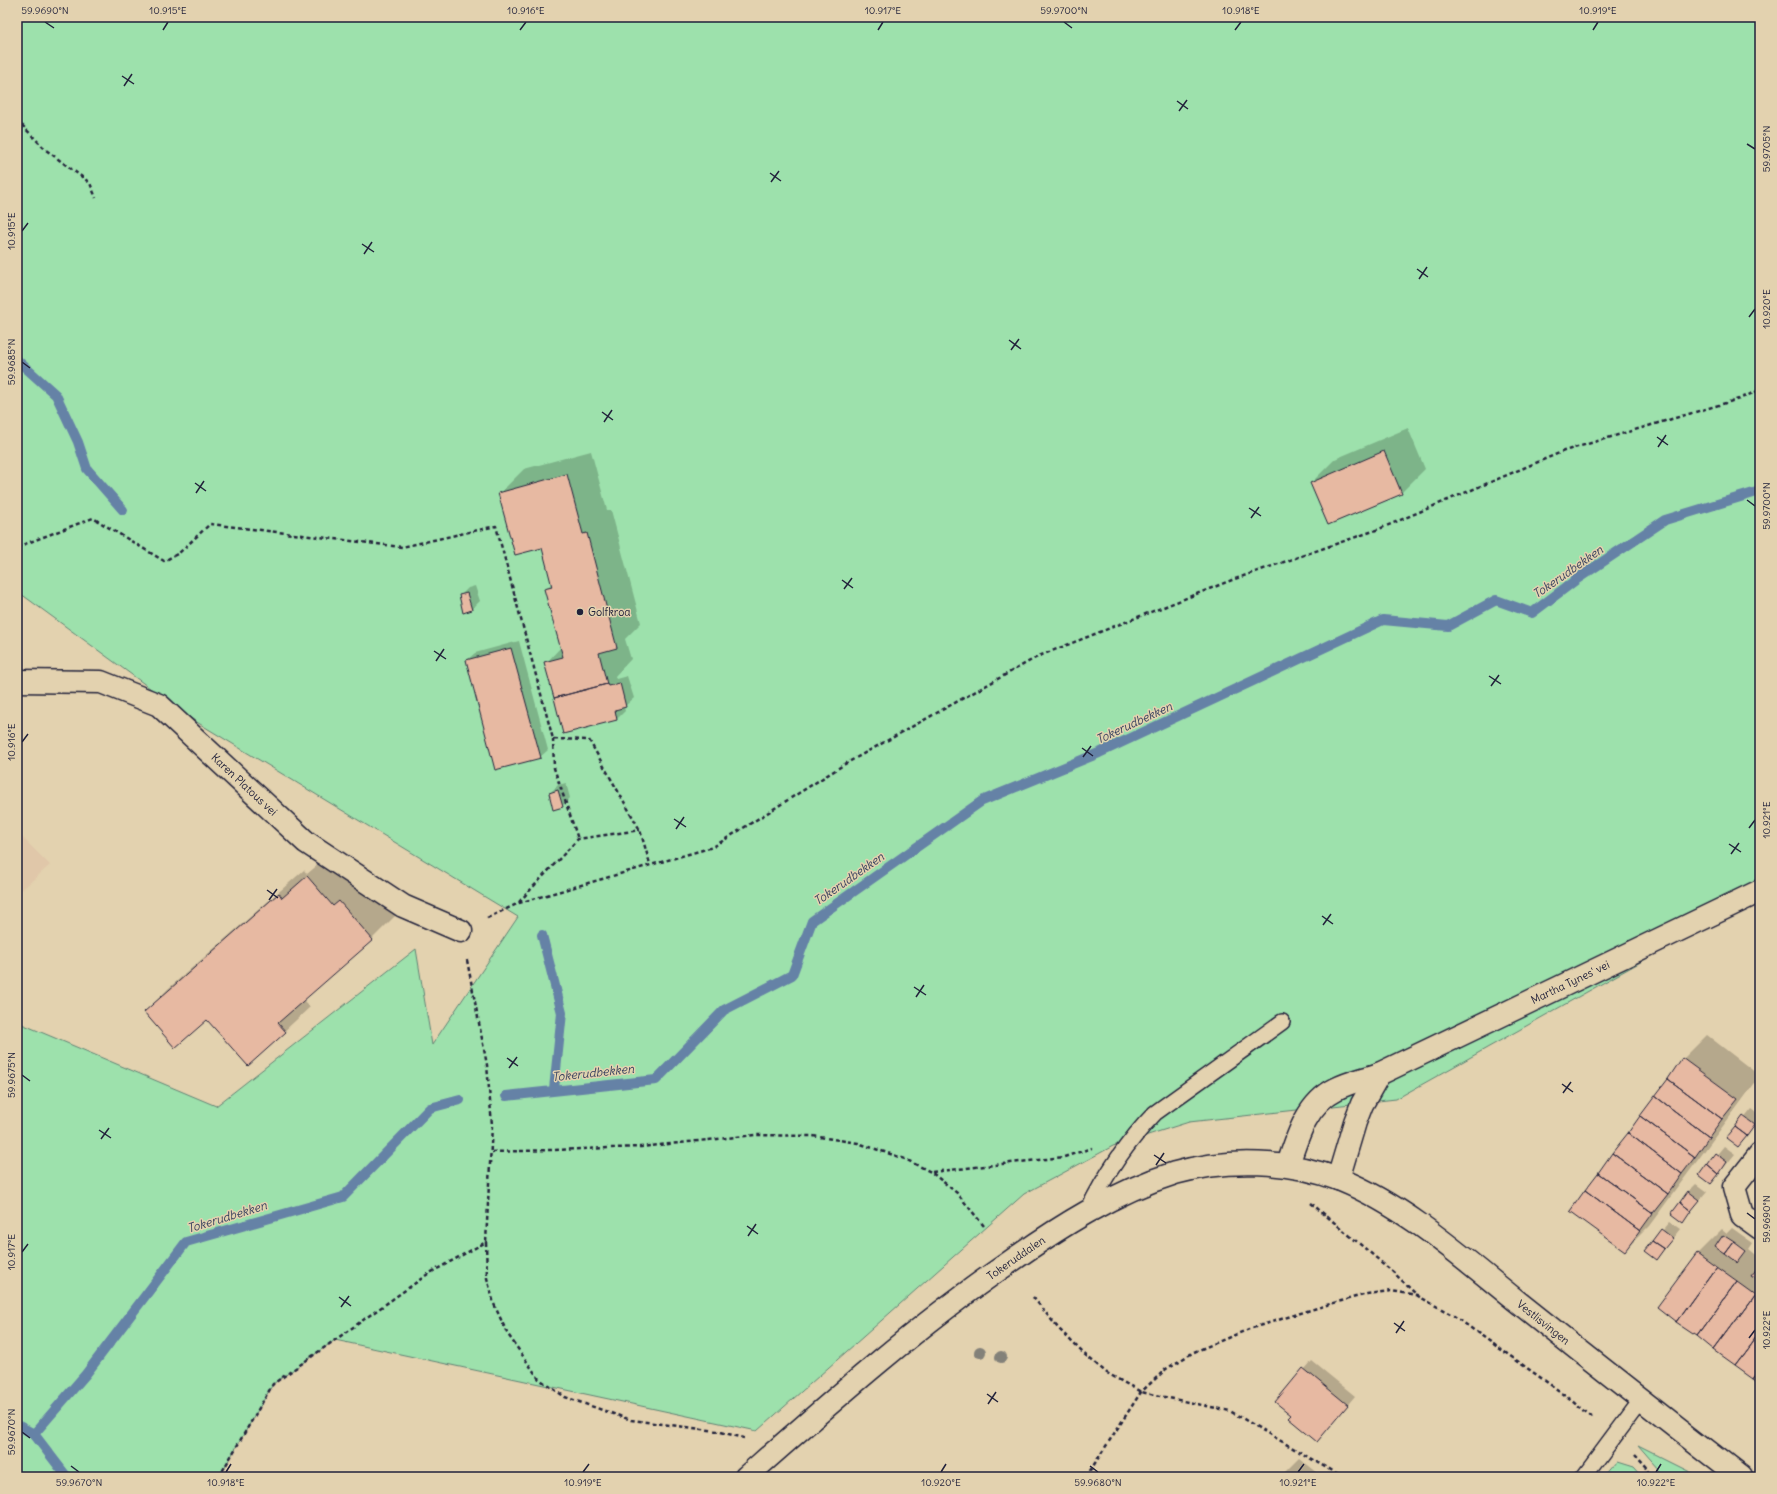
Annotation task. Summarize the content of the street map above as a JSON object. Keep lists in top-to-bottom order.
{
  "streets": {
    "street": [
      "Karen Platous vei",
      "Martha Tynes' vei",
      "Tokeruddalen",
      "Vestlisvingen"
    ]
  },
  "crossings": [
    ["Martha Tynes' vei", "Tokeruddalen"],
    ["Tokeruddalen", "Vestlisvingen"]
  ],
  "water": ["Tokerudbekken"],
  "places": ["Golfkroa"],
  "coordinates": [
    "59.9690°N",
    "10.915°E",
    "10.916°E",
    "10.917°E",
    "59.9700°N",
    "10.918°E",
    "10.919°E",
    "59.9705°N",
    "10.920°E",
    "59.9685°N",
    "10.921°E",
    "59.9675°N",
    "10.922°E",
    "59.9670°N",
    "59.9680°N"
  ]
}
